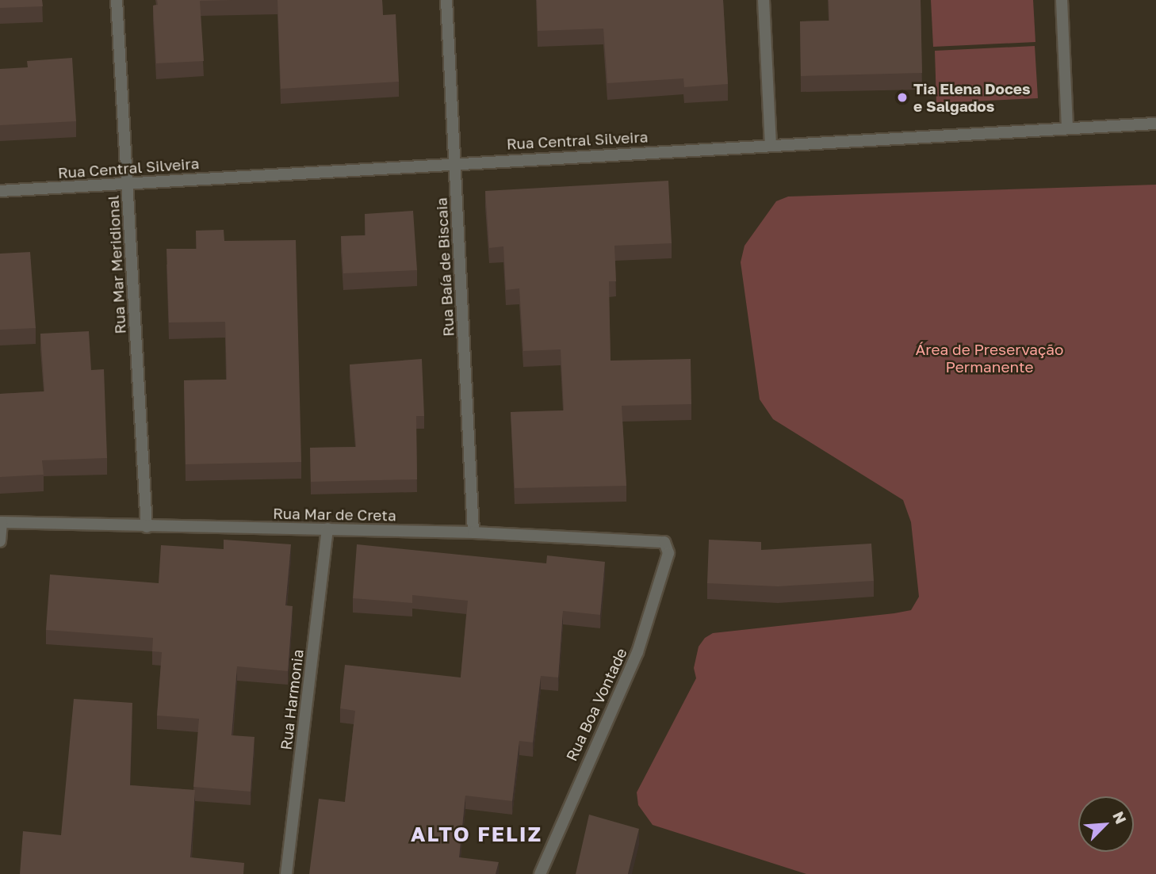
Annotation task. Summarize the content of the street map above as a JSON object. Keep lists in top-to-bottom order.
{
  "streets": {
    "street": [
      "Rua Central Silveira",
      "Rua Mar Meridional",
      "Rua Baía de Biscaia",
      "Rua Mar de Creta",
      "Rua Harmonia",
      "Rua Boa Vontade"
    ]
  },
  "crossings": [
    ["Rua Central Silveira", "Rua Mar Meridional"],
    ["Rua Central Silveira", "Rua Baía de Biscaia"],
    ["Rua Mar Meridional", "Rua Mar de Creta"],
    ["Rua Baía de Biscaia", "Rua Mar de Creta"],
    ["Rua Mar de Creta", "Rua Harmonia"],
    ["Rua Mar de Creta", "Rua Boa Vontade"]
  ],
  "districts": ["ALTO FELIZ"],
  "parks": ["Área de Preservação Permanente"],
  "places": ["Tia Elena Doces e Salgados"],
  "north": "top right"
}
